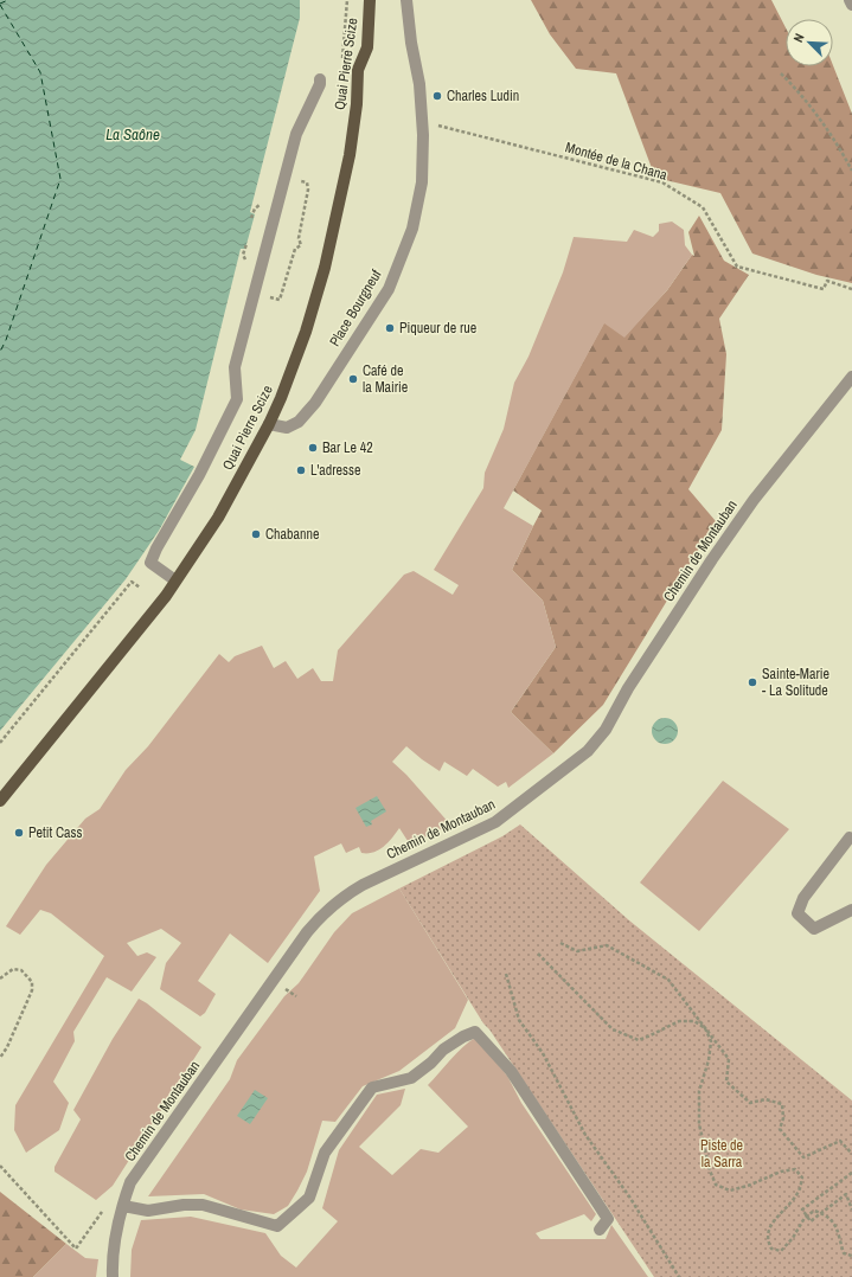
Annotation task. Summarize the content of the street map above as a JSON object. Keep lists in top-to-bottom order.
{
  "streets": {
    "main road": ["Quai Pierre Scize"],
    "street": ["Place Bourgneuf", "Chemin de Montauban"],
    "path": ["Montée de la Chana"]
  },
  "crossings": [
    ["Quai Pierre Scize", "Place Bourgneuf"]
  ],
  "water": ["La Saône"],
  "parks": ["Piste de la Sarra"],
  "places": [
    "Charles Ludin",
    "Piqueur de rue",
    "Café de la Mairie",
    "Bar Le 42",
    "L'adresse",
    "Chabanne",
    "Sainte-Marie - La Solitude",
    "Petit Cass"
  ],
  "north": "top left"
}
